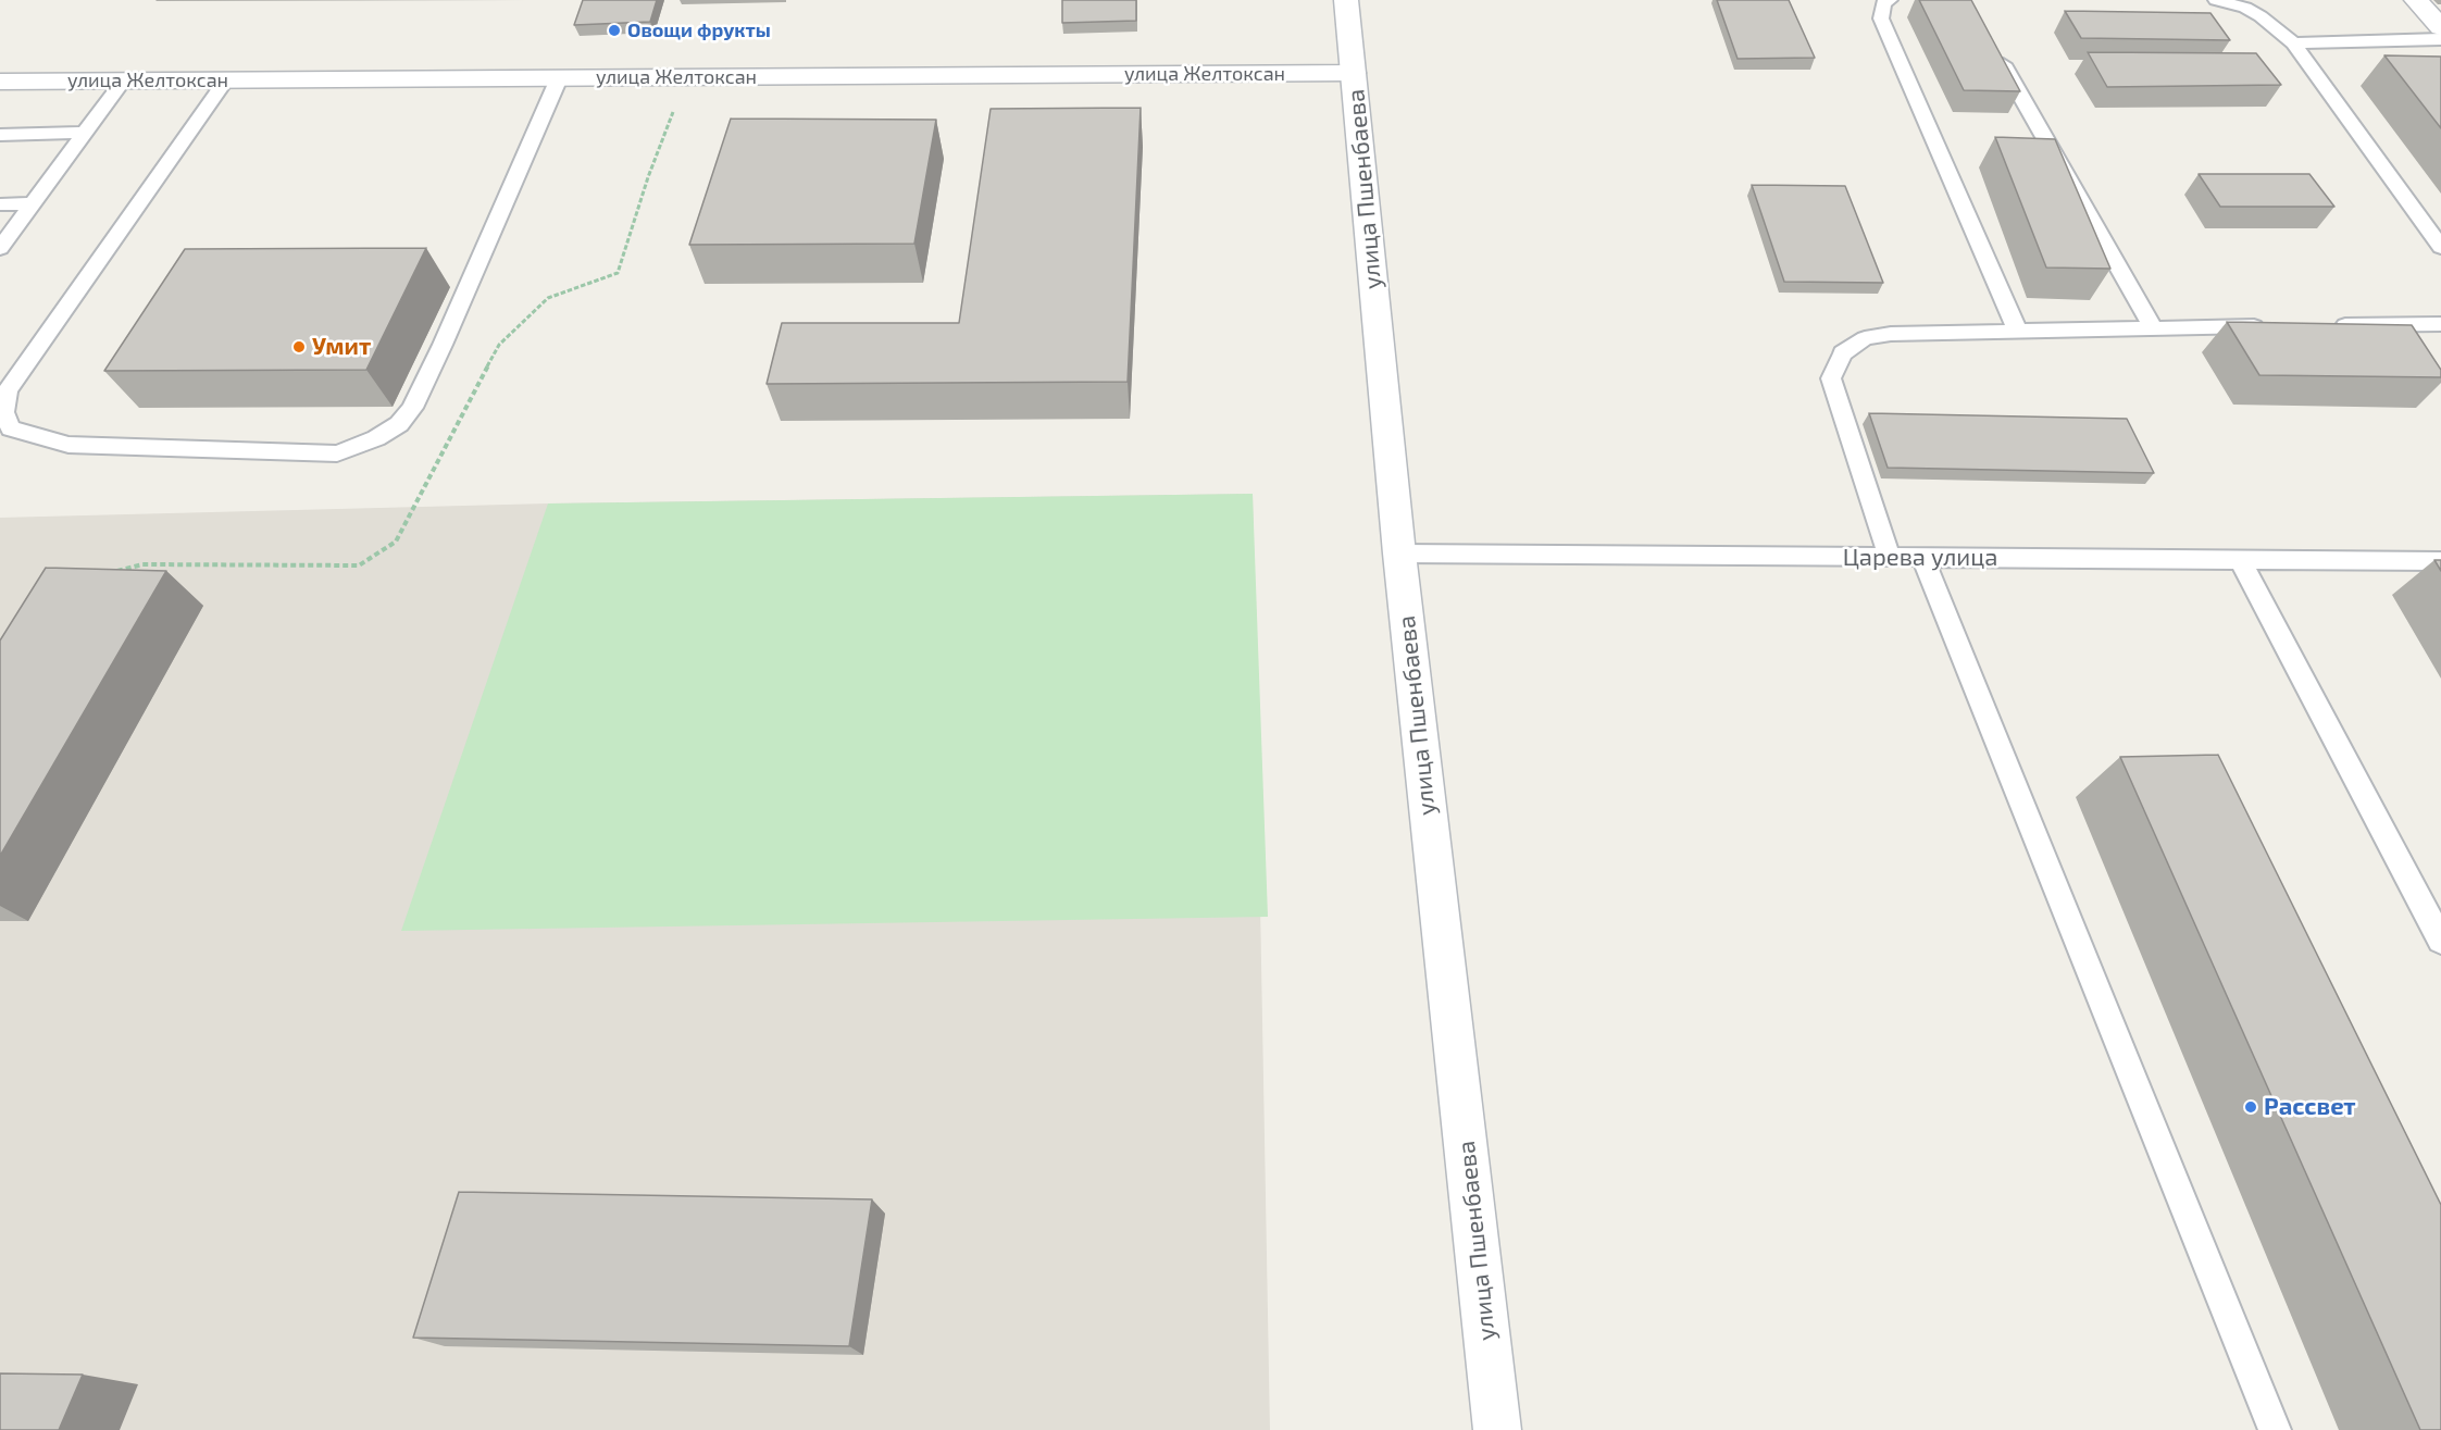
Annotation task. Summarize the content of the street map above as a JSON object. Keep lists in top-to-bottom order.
{
  "streets": {
    "street": ["улица Желтоксан", "улица Пшенбаева"],
    "lane": ["Царева улица"]
  },
  "crossings": [
    ["улица Желтоксан", "улица Пшенбаева"],
    ["улица Пшенбаева", "Царева улица"]
  ],
  "places": ["Овощи фрукты", "Умит", "Рассвет"]
}
